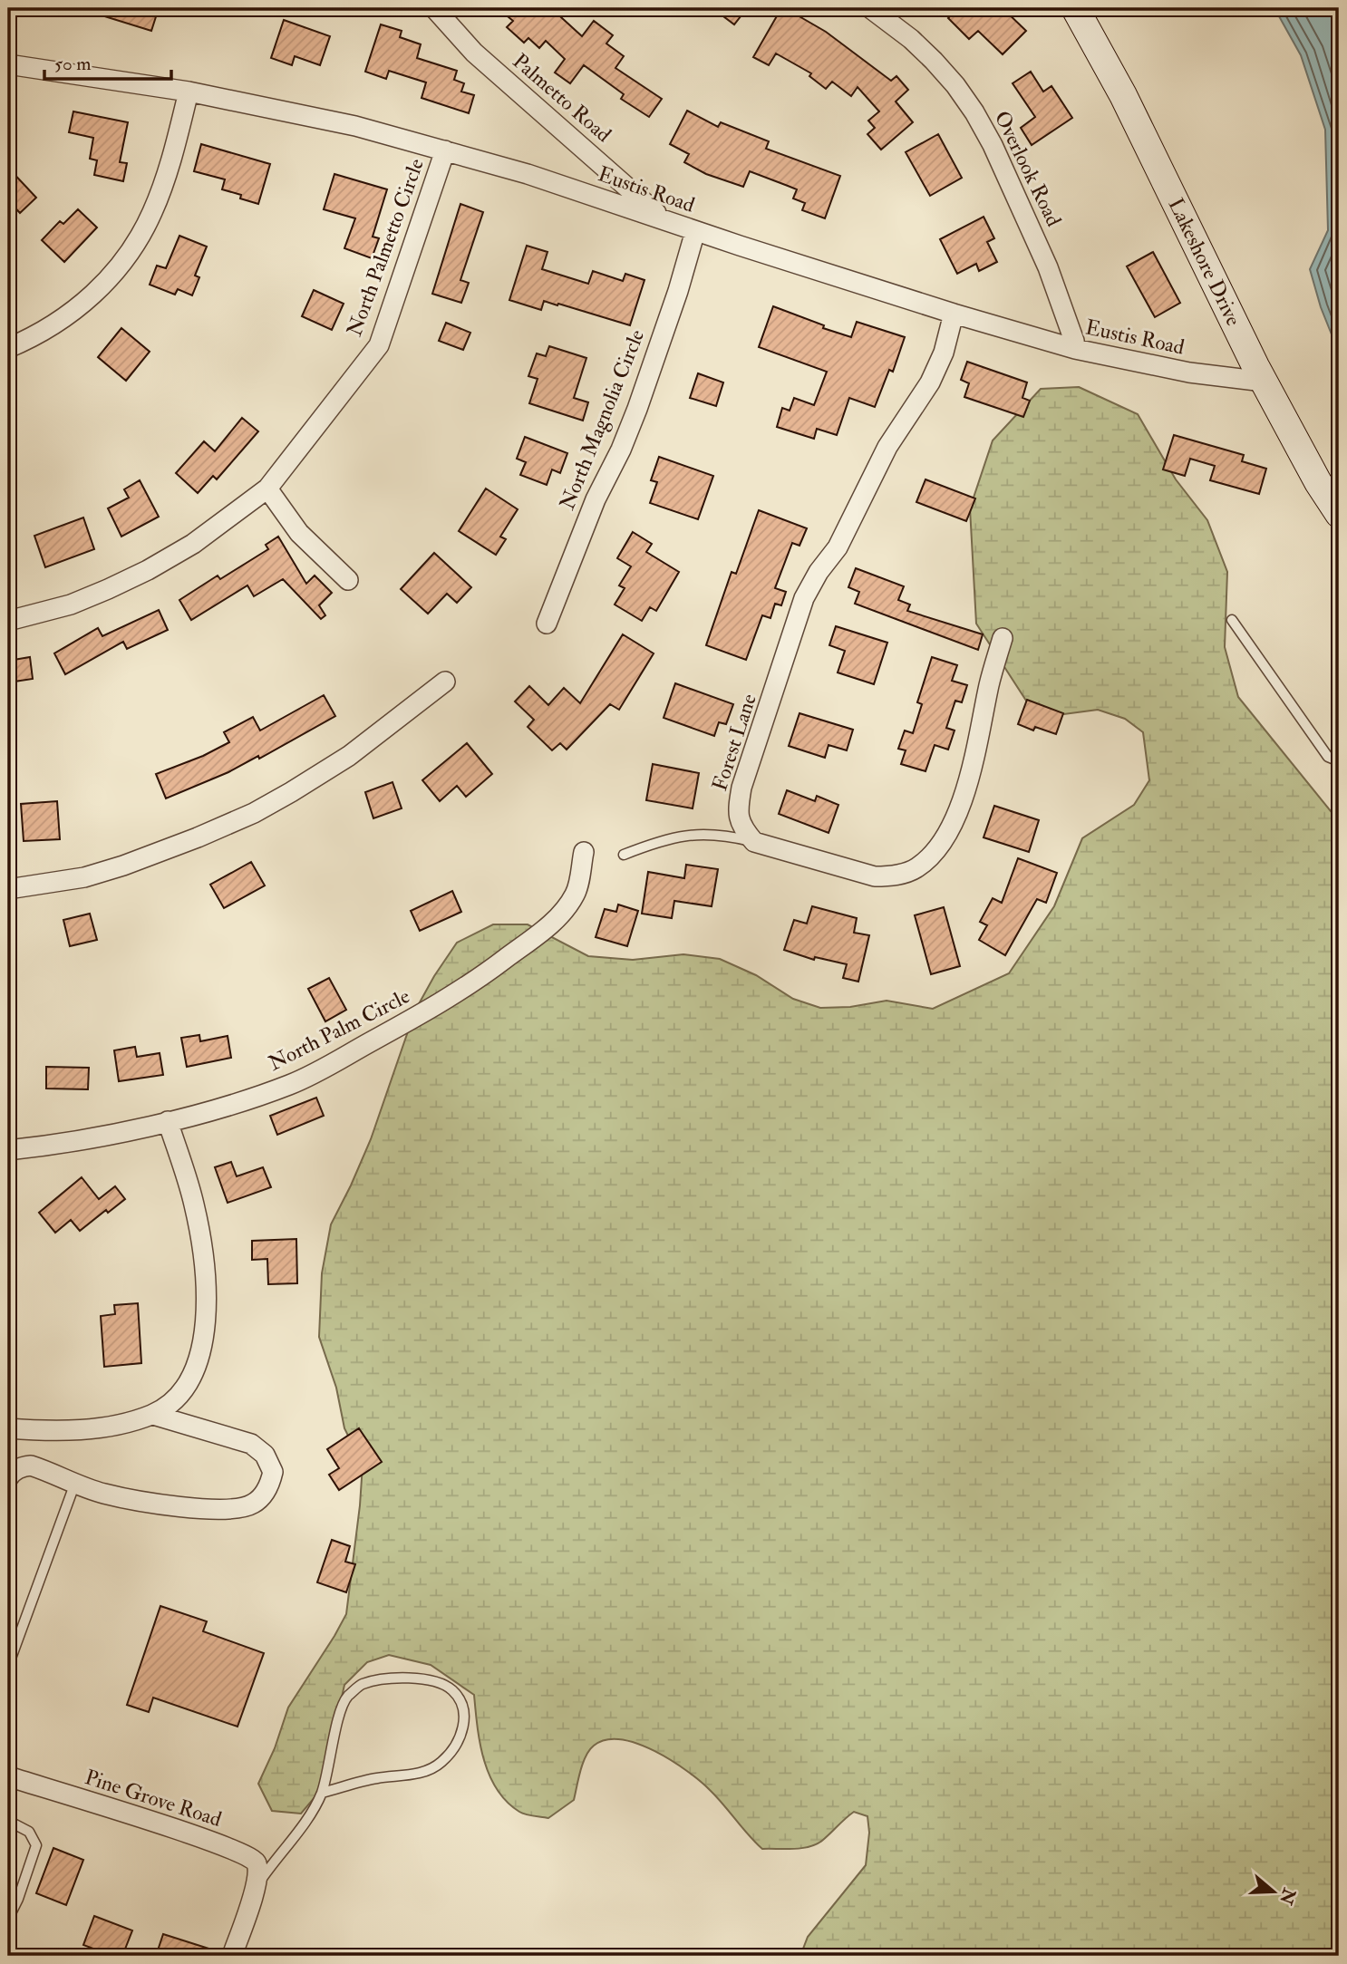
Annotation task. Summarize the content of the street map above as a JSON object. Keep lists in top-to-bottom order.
{
  "streets": {
    "street": [
      "Palmetto Road",
      "Overlook Road",
      "Eustis Road",
      "North Palmetto Circle",
      "Lakeshore Drive",
      "North Magnolia Circle",
      "Forest Lane",
      "North Palm Circle",
      "Pine Grove Road"
    ]
  },
  "crossings": [
    ["Palmetto Road", "Eustis Road"],
    ["Overlook Road", "Eustis Road"],
    ["Eustis Road", "North Palmetto Circle"],
    ["Eustis Road", "Lakeshore Drive"],
    ["Eustis Road", "North Magnolia Circle"],
    ["Eustis Road", "Forest Lane"]
  ],
  "scale_bar": "50 m",
  "north": "right"
}
